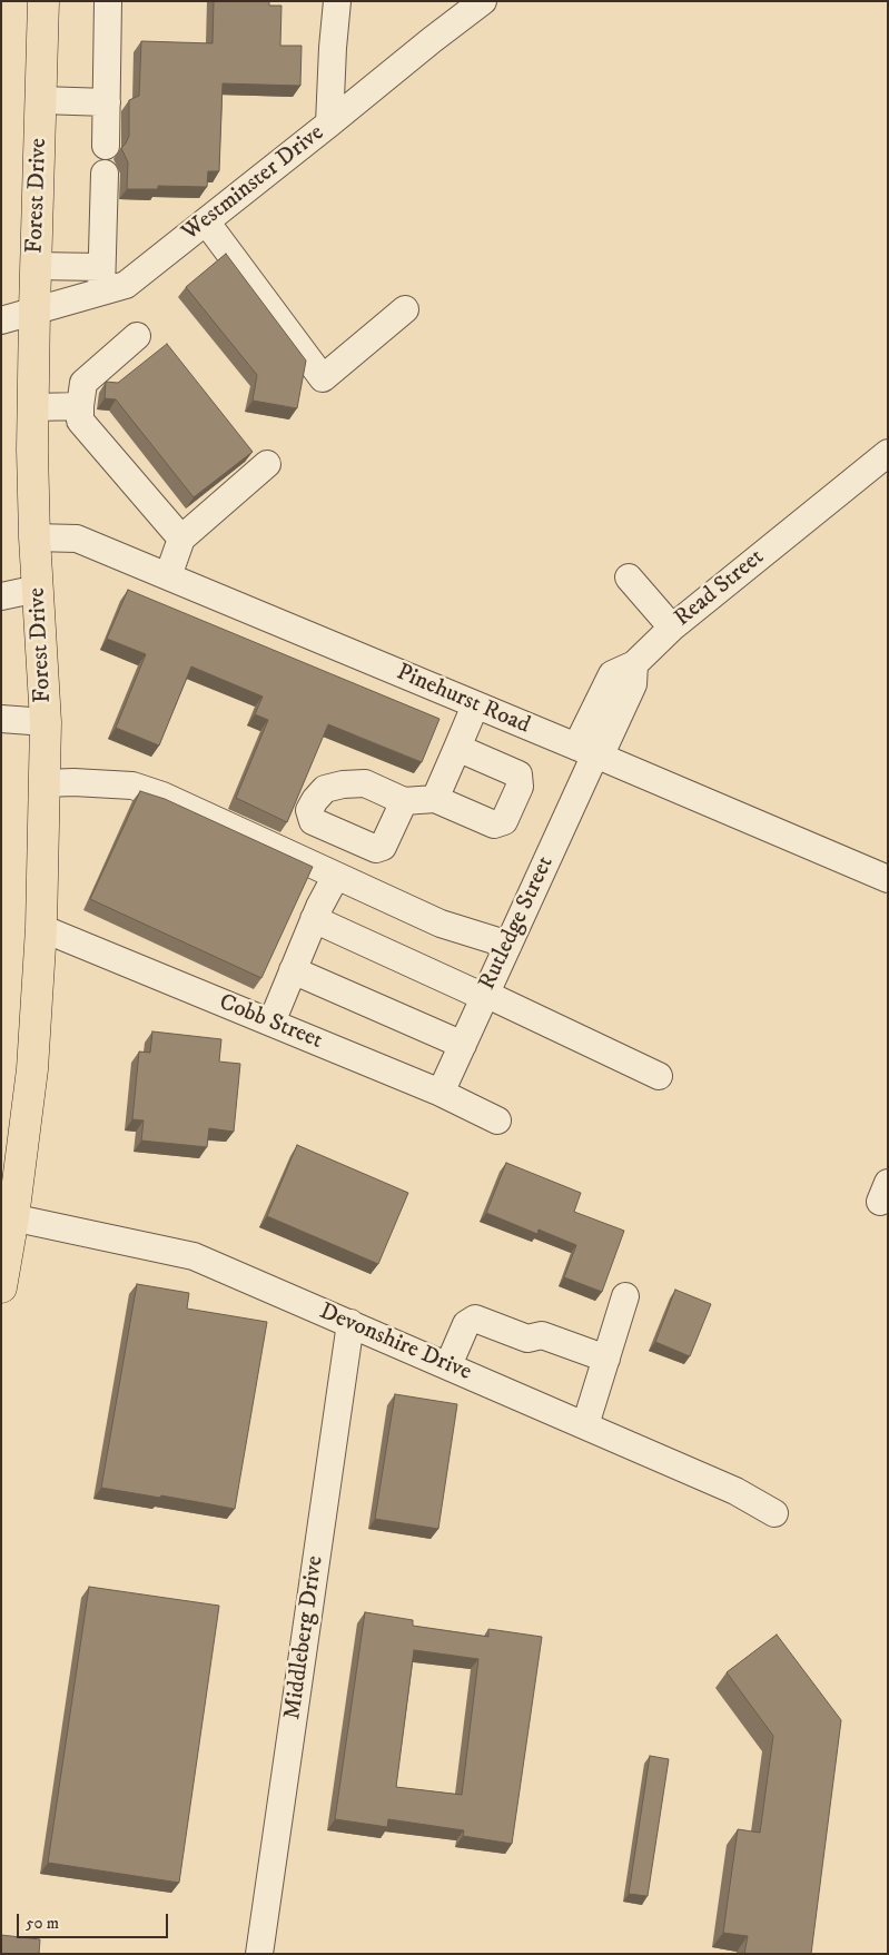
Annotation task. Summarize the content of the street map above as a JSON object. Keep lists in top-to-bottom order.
{
  "streets": {
    "main road": ["Forest Drive"],
    "street": [
      "Westminster Drive",
      "Read Street",
      "Pinehurst Road",
      "Rutledge Street",
      "Cobb Street",
      "Devonshire Drive",
      "Middleberg Drive"
    ]
  },
  "crossings": [
    ["Westminster Drive", "Forest Drive"],
    ["Forest Drive", "Pinehurst Road"],
    ["Forest Drive", "Cobb Street"],
    ["Forest Drive", "Devonshire Drive"],
    ["Read Street", "Pinehurst Road"],
    ["Read Street", "Rutledge Street"],
    ["Pinehurst Road", "Rutledge Street"],
    ["Rutledge Street", "Cobb Street"],
    ["Devonshire Drive", "Middleberg Drive"]
  ],
  "scale_bar": "50 m"
}
